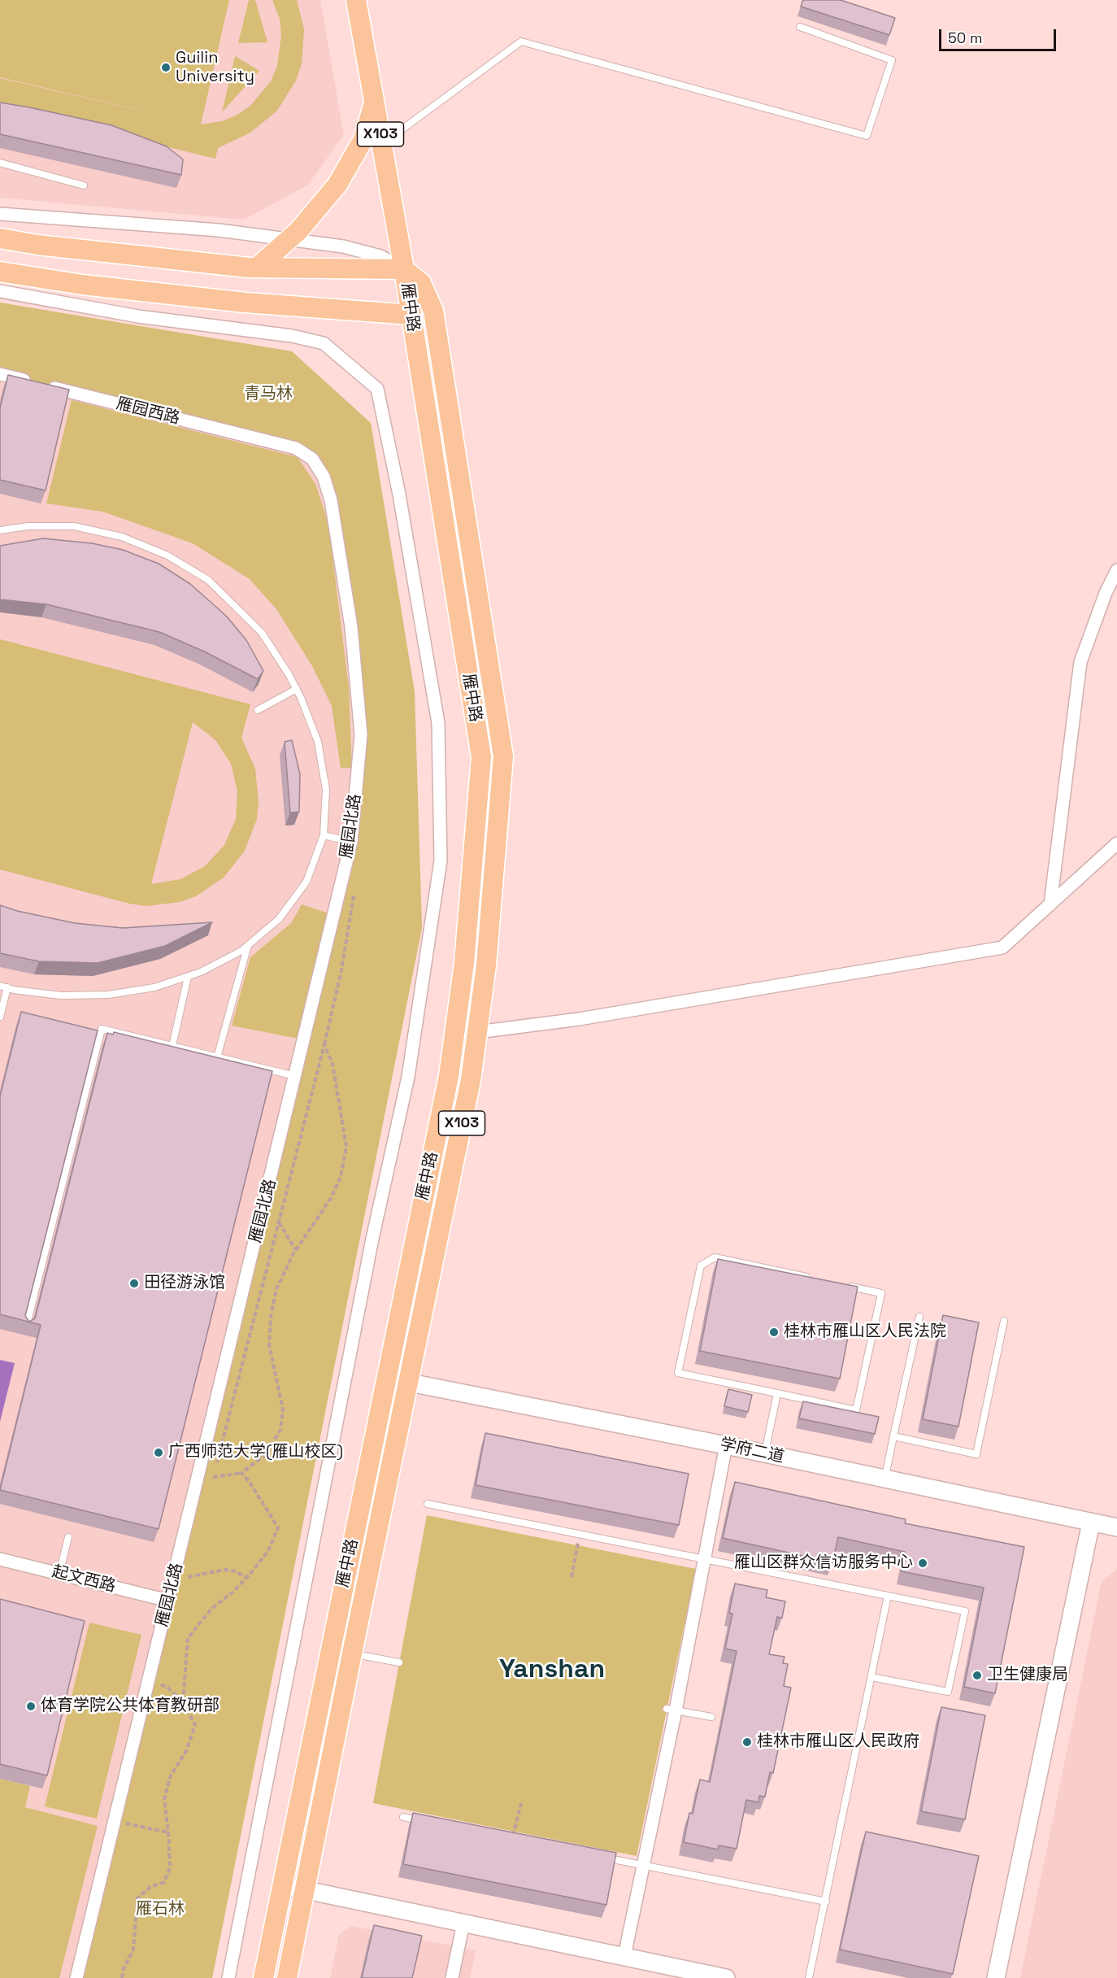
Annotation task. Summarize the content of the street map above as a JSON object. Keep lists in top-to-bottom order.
{
  "streets": {
    "main road": ["X103", "雁中路"],
    "street": [
      "雁园西路",
      "雁园北路",
      "学府二道",
      "起文西路"
    ]
  },
  "crossings": [
    ["X103", "雁中路"],
    ["雁中路", "学府二道"],
    ["雁园西路", "雁园北路"],
    ["雁园北路", "起文西路"]
  ],
  "districts": ["Yanshan"],
  "parks": ["青马林", "雁石林"],
  "places": [
    "Guilin University",
    "田径游泳馆",
    "桂林市雁山区人民法院",
    "广西师范大学(雁山校区)",
    "雁山区群众信访服务中心",
    "卫生健康局",
    "体育学院公共体育教研部",
    "桂林市雁山区人民政府"
  ],
  "scale_bar": "50 m"
}
